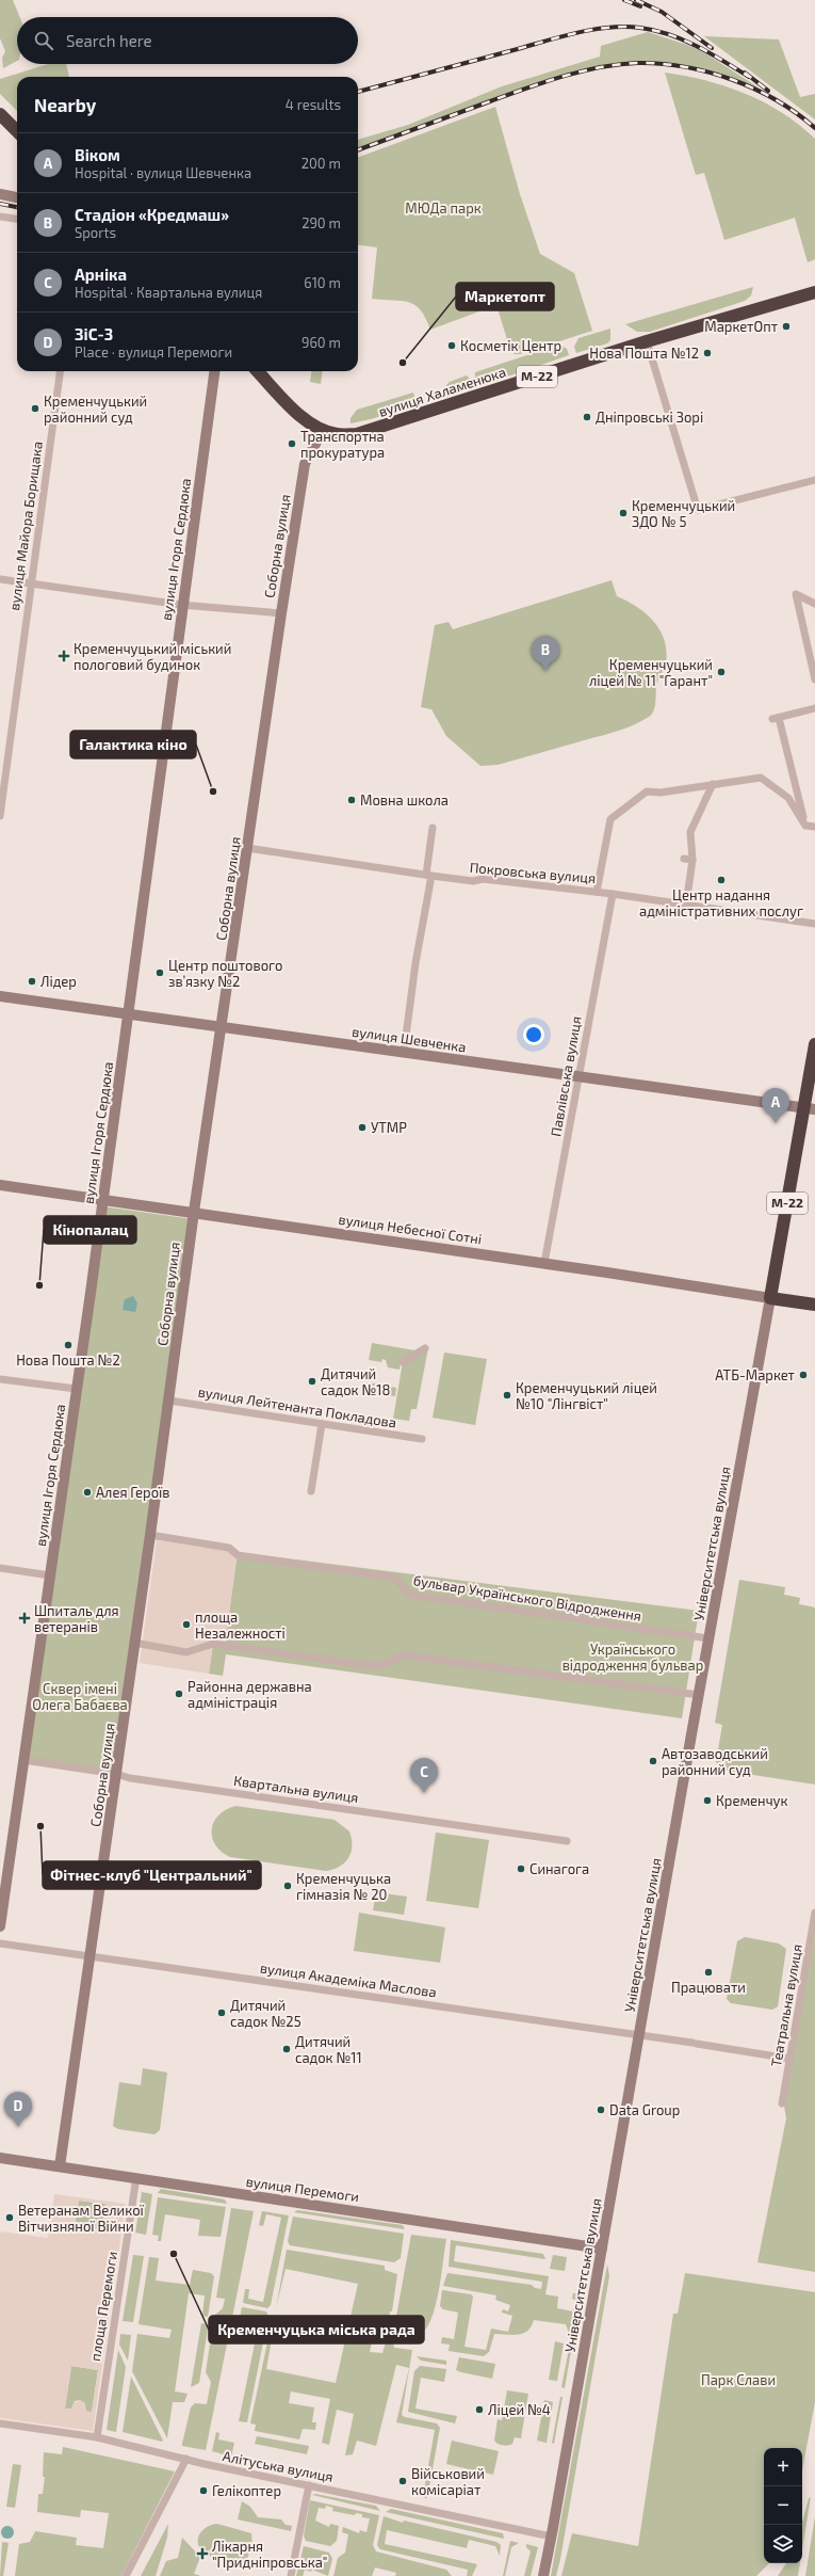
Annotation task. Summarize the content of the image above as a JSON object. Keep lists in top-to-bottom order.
{
  "streets": {
    "highway": ["М-22", "вулиця Халаменюка", "вулиця Небесної Сотні"],
    "street": [
      "вулиця Майора Борищака",
      "Соборна вулиця",
      "вулиця Ігоря Сердюка",
      "Покровська вулиця",
      "вулиця Шевченка",
      "Павлівська вулиця",
      "вулиця Лейтенанта Покладова",
      "Університетська вулиця",
      "бульвар Українського Відродження",
      "Квартальна вулиця",
      "вулиця Академіка Маслова",
      "Театральна вулиця",
      "вулиця Перемоги",
      "площа Перемоги",
      "Алітуська вулиця"
    ]
  },
  "crossings": [
    ["М-22", "вулиця Халаменюка"],
    ["М-22", "Соборна вулиця"],
    ["М-22", "вулиця Шевченка"],
    ["М-22", "вулиця Небесної Сотні"],
    ["М-22", "Університетська вулиця"],
    ["вулиця Халаменюка", "Соборна вулиця"],
    ["Соборна вулиця", "Покровська вулиця"],
    ["Соборна вулиця", "вулиця Шевченка"],
    ["Соборна вулиця", "вулиця Небесної Сотні"],
    ["Соборна вулиця", "вулиця Лейтенанта Покладова"],
    ["Соборна вулиця", "бульвар Українського Відродження"],
    ["Соборна вулиця", "Квартальна вулиця"],
    ["Соборна вулиця", "вулиця Академіка Маслова"],
    ["Соборна вулиця", "вулиця Перемоги"],
    ["вулиця Ігоря Сердюка", "вулиця Шевченка"],
    ["вулиця Ігоря Сердюка", "вулиця Небесної Сотні"],
    ["вулиця Ігоря Сердюка", "Квартальна вулиця"],
    ["Покровська вулиця", "Павлівська вулиця"],
    ["вулиця Шевченка", "Павлівська вулиця"],
    ["Павлівська вулиця", "вулиця Небесної Сотні"],
    ["вулиця Небесної Сотні", "Університетська вулиця"],
    ["Університетська вулиця", "бульвар Українського Відродження"],
    ["Університетська вулиця", "вулиця Академіка Маслова"],
    ["Університетська вулиця", "вулиця Перемоги"],
    ["Університетська вулиця", "Алітуська вулиця"],
    ["вулиця Академіка Маслова", "Театральна вулиця"],
    ["вулиця Перемоги", "площа Перемоги"],
    ["площа Перемоги", "Алітуська вулиця"]
  ],
  "parks": [
    "МЮДа парк",
    "Українського відродження бульвар",
    "Сквер імені Олега Бабаєва",
    "Парк Слави"
  ],
  "places": {
    "other": [
      "МаркетОпт",
      "Косметік Центр",
      "Нова Пошта №12",
      "Маркетопт",
      "Кременчуцький районний суд",
      "Дніпровські Зорі",
      "Транспортна прокуратура",
      "Кременчуцький ЗДО № 5",
      "Кременчуцький ліцей № 11 \"Гарант\"",
      "Галактика кіно",
      "Мовна школа",
      "Центр надання адміністративних послуг",
      "Центр поштового зв’язку №2",
      "Лідер",
      "УТМР",
      "Кінопалац",
      "Нова Пошта №2",
      "АТБ-Маркет",
      "Дитячий садок №18",
      "Кременчуцький ліцей №10 \"Лінгвіст\"",
      "Алея Героїв",
      "площа Незалежності",
      "Районна державна адміністрація",
      "Автозаводський районний суд",
      "Кременчук",
      "Фітнес-клуб \"Центральний\"",
      "Синагога",
      "Кременчуцька гімназія № 20",
      "Працювати",
      "Дитячий садок №25",
      "Дитячий садок №11",
      "Data Group",
      "Ветеранам Великої Вітчизняної Війни",
      "Кременчуцька міська рада",
      "Ліцей №4",
      "Військовий комісаріат",
      "Гелікоптер"
    ],
    "health": ["Кременчуцький міський пологовий будинок", "Шпиталь для ветеранів", "Лікарня \"Придніпровська\""]
  },
  "page": {
    "search": "Search here",
    "heading": ["Nearby", "4 results"],
    "list": [
      {
        "mark": "A",
        "name": "Віком",
        "note": "Hospital · вулиця Шевченка",
        "value": "200 m"
      },
      {
        "mark": "B",
        "name": "Стадіон «Кредмаш»",
        "note": "Sports",
        "value": "290 m"
      },
      {
        "mark": "C",
        "name": "Арніка",
        "note": "Hospital · Квартальна вулиця",
        "value": "610 m"
      },
      {
        "mark": "D",
        "name": "ЗіС-3",
        "note": "Place · вулиця Перемоги",
        "value": "960 m"
      }
    ],
    "pins": [
      "B",
      "A",
      "C",
      "D"
    ],
    "map_buttons": ["+", "−"]
  }
}
